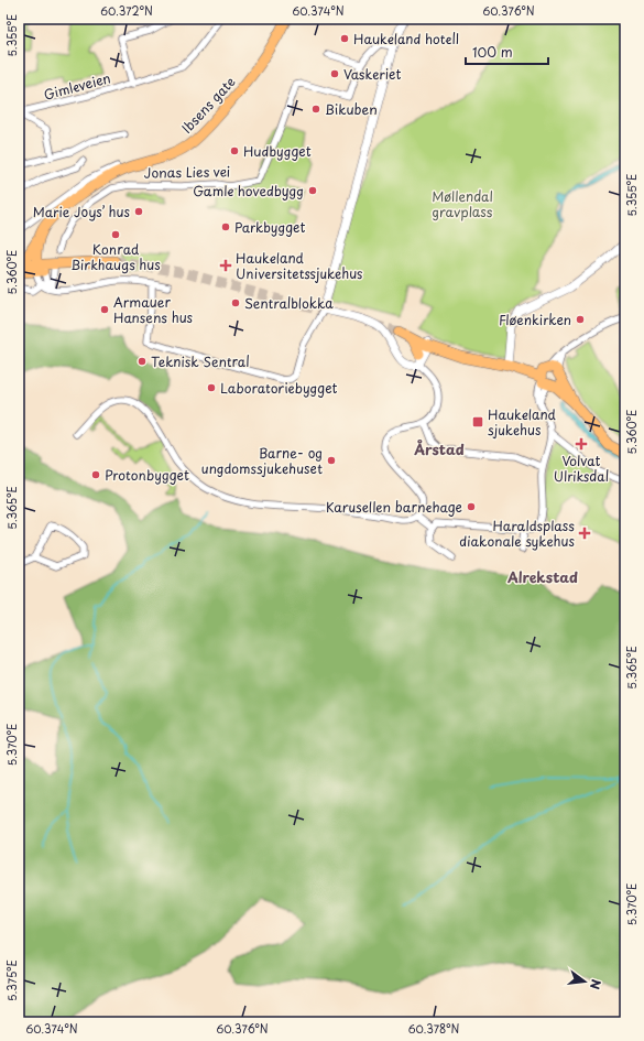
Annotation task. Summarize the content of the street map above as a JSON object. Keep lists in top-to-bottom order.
{
  "streets": {
    "main road": ["Ibsens gate"],
    "street": ["Gimleveien", "Jonas Lies vei"]
  },
  "districts": ["Årstad", "Alrekstad"],
  "parks": ["Møllendal gravplass"],
  "places": {
    "other": [
      "Haukeland hotell",
      "Vaskeriet",
      "Bikuben",
      "Hudbygget",
      "Gamle hovedbygg",
      "Marie Joys’ hus",
      "Parkbygget",
      "Konrad Birkhaugs hus",
      "Sentralblokka",
      "Armauer Hansens hus",
      "Fløenkirken",
      "Teknisk Sentral",
      "Laboratoriebygget",
      "Barne- og ungdomssjukehuset",
      "Protonbygget",
      "Karusellen barnehage"
    ],
    "health": ["Haukeland Universitetssjukehus", "Volvat Ulriksdal", "Haraldsplass diakonale sykehus"],
    "transit": ["Haukeland sjukehus"]
  },
  "scale_bar": "100 m",
  "north": "right",
  "coordinates": [
    "60.372°N",
    "60.374°N",
    "60.376°N",
    "5.355°E",
    "5.360°E",
    "5.365°E",
    "5.370°E",
    "5.375°E",
    "60.378°N"
  ]
}
